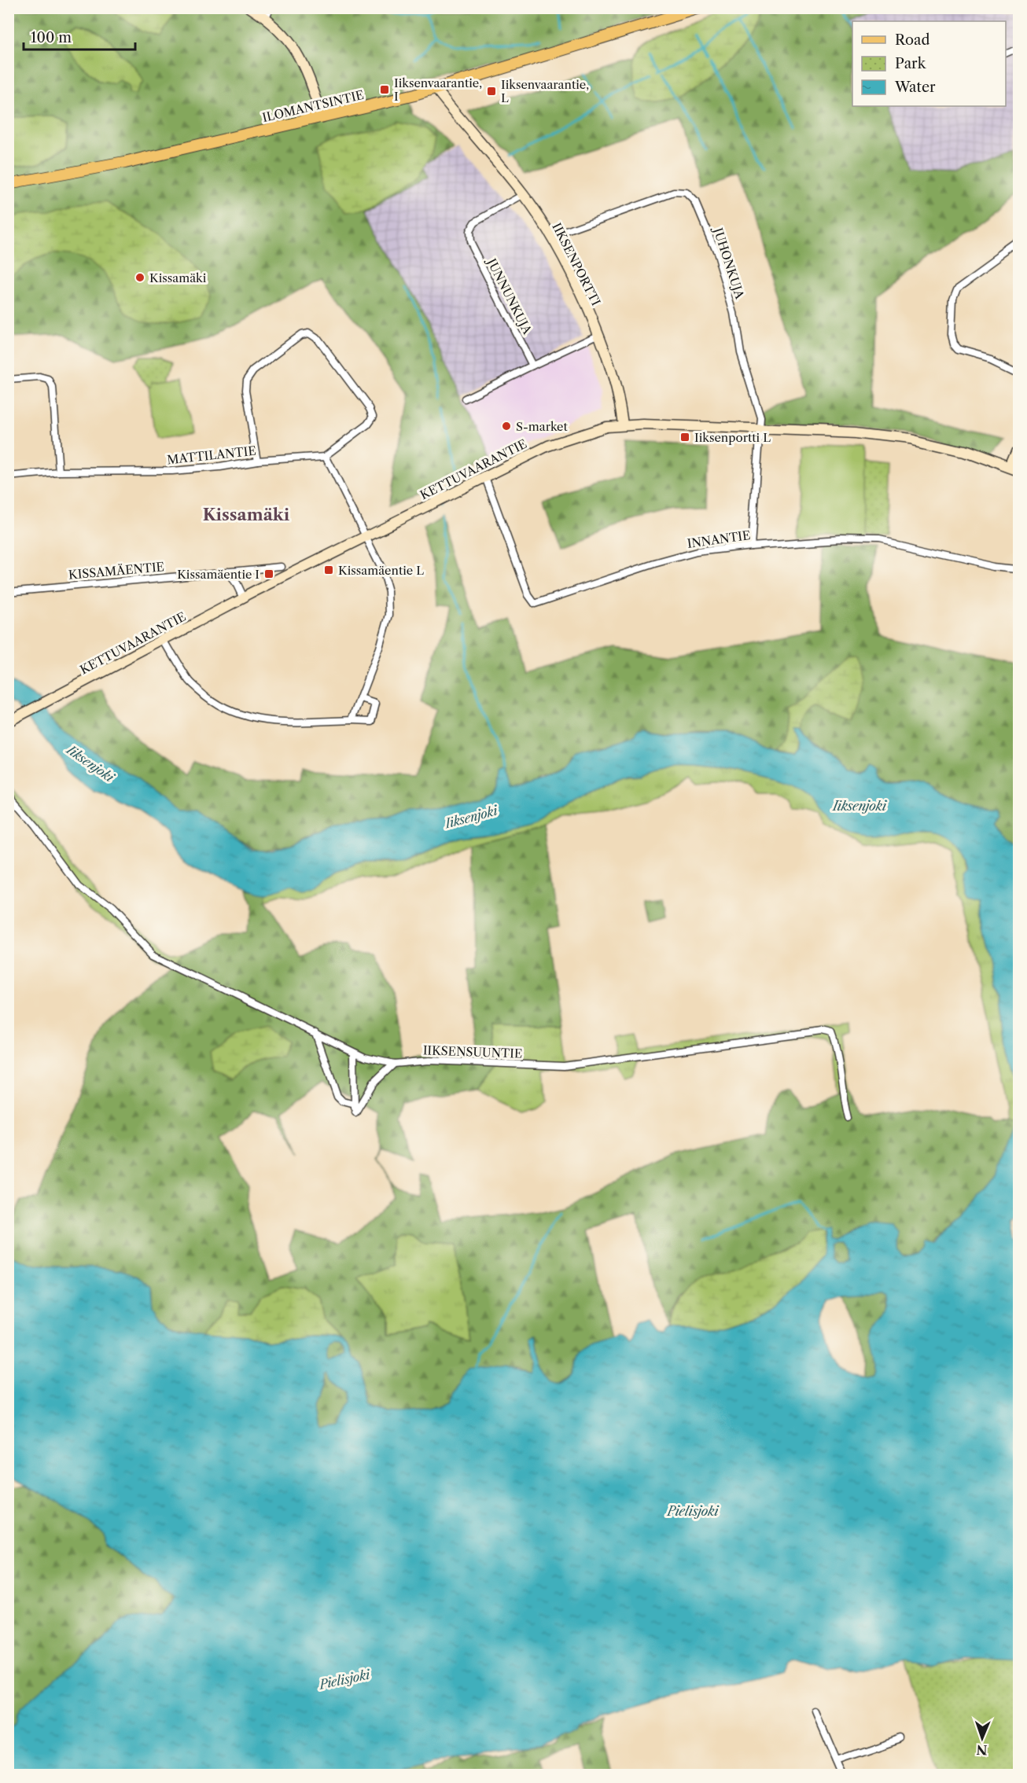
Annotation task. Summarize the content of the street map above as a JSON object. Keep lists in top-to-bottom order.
{
  "streets": {
    "main road": ["ILOMANTSINTIE"],
    "street": [
      "JUHONKUJA",
      "IIKSENPORTTI",
      "JUNNUNKUJA",
      "MATTILANTIE",
      "KETTUVAARANTIE",
      "INNANTIE",
      "KISSAMÄENTIE",
      "IIKSENSUUNTIE"
    ]
  },
  "crossings": [
    ["ILOMANTSINTIE", "IIKSENPORTTI"],
    ["JUHONKUJA", "IIKSENPORTTI"],
    ["JUHONKUJA", "KETTUVAARANTIE"],
    ["JUHONKUJA", "INNANTIE"],
    ["IIKSENPORTTI", "JUNNUNKUJA"],
    ["IIKSENPORTTI", "KETTUVAARANTIE"],
    ["KETTUVAARANTIE", "INNANTIE"]
  ],
  "districts": ["Kissamäki"],
  "water": ["Iiksenjoki", "Pielisjoki"],
  "places": {
    "transit": [
      "Iiksenvaarantie, I",
      "Iiksenvaarantie, L",
      "Iiksenportti L",
      "Kissamäentie L",
      "Kissamäentie I"
    ],
    "other": ["Kissamäki", "S-market"]
  },
  "legend": ["Road", "Park", "Water"],
  "scale_bar": "100 m",
  "north": "bottom"
}
